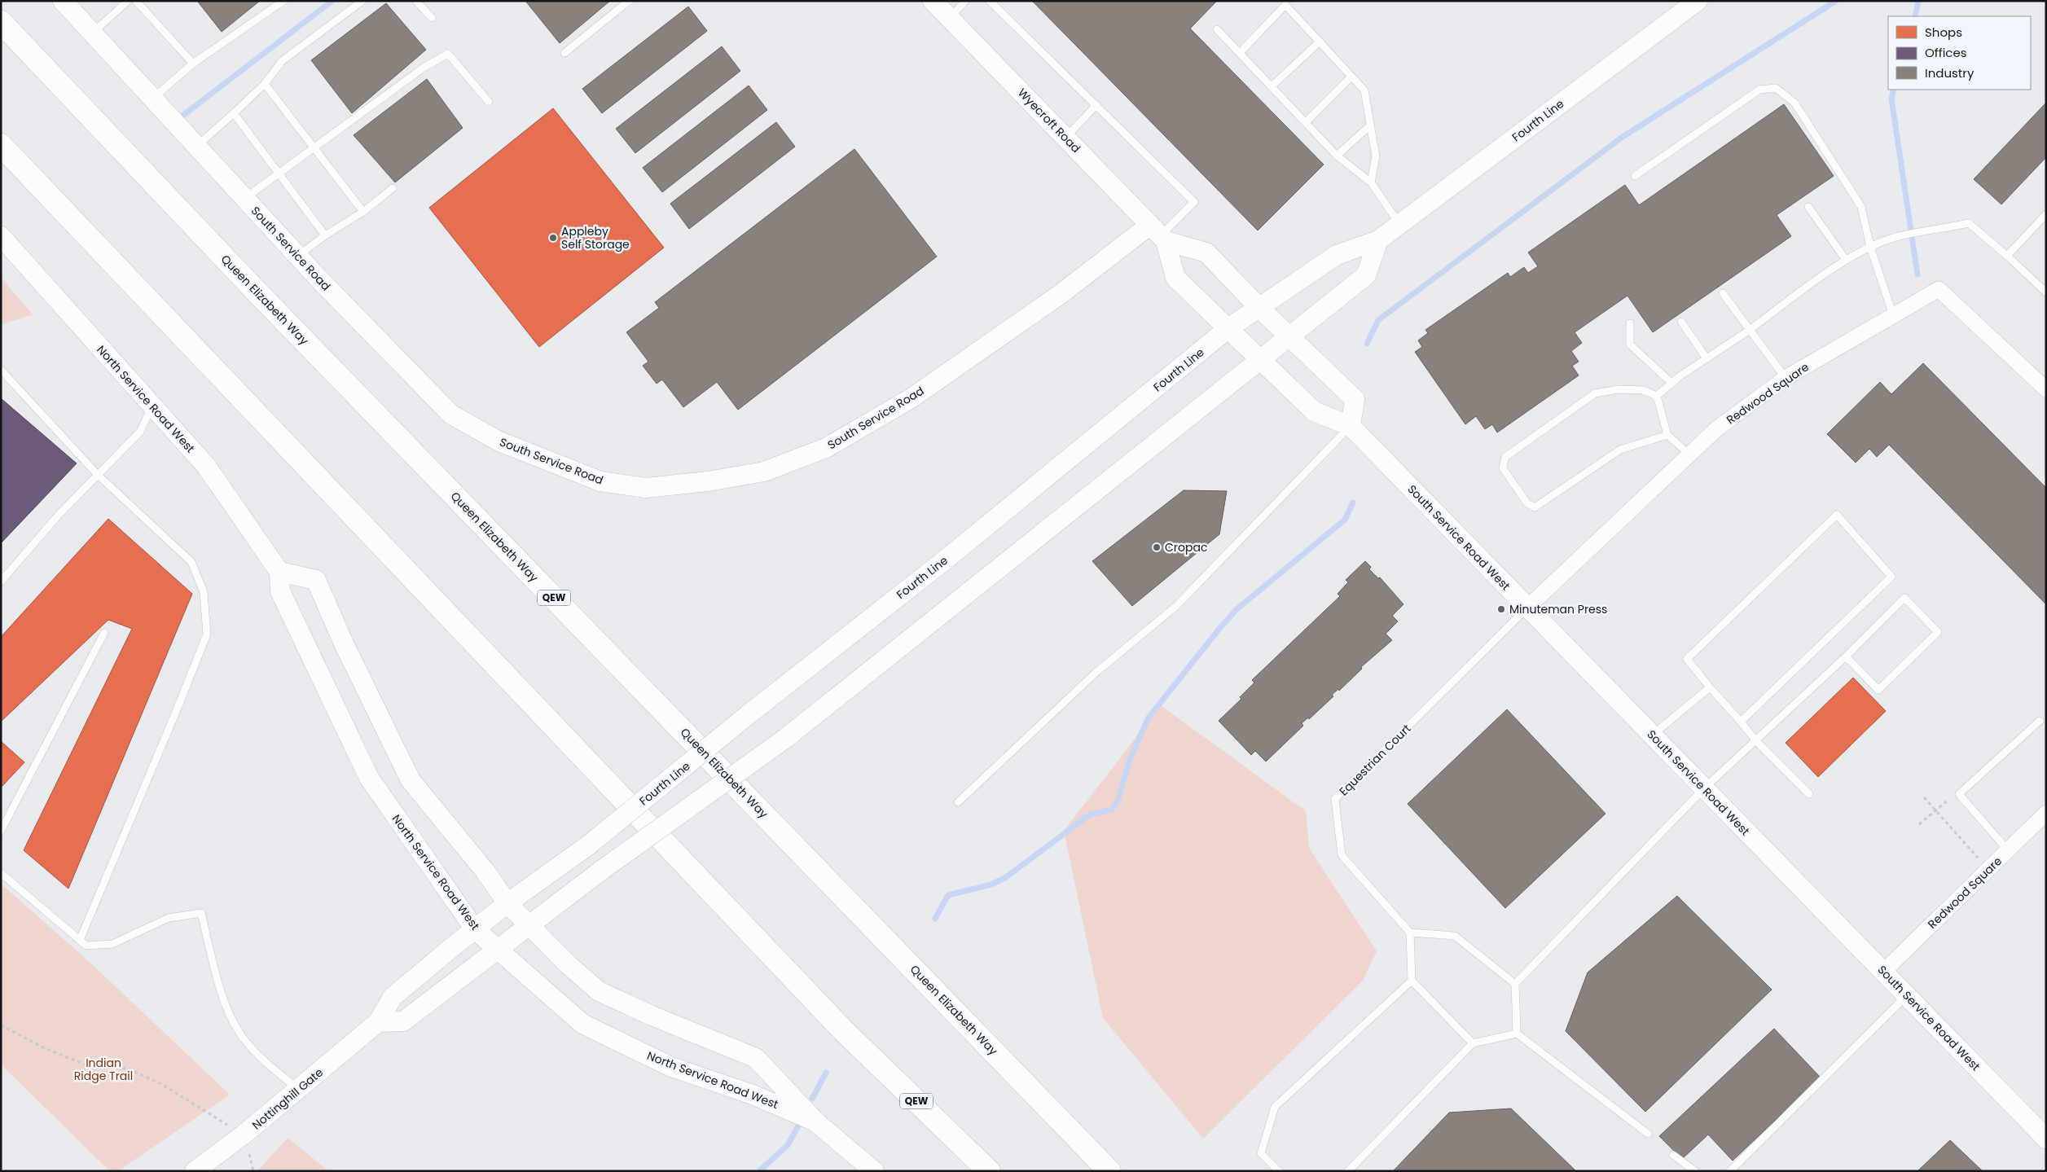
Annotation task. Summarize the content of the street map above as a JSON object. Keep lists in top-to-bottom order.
{
  "streets": {
    "highway": ["Queen Elizabeth Way", "QEW"],
    "street": [
      "Wyecroft Road",
      "Fourth Line",
      "South Service Road",
      "Redwood Square",
      "North Service Road West",
      "South Service Road West",
      "Nottinghill Gate"
    ],
    "lane": ["Equestrian Court"]
  },
  "crossings": [
    ["Wyecroft Road", "Fourth Line"],
    ["Wyecroft Road", "South Service Road"],
    ["Wyecroft Road", "South Service Road West"],
    ["Fourth Line", "North Service Road West"],
    ["Fourth Line", "Nottinghill Gate"],
    ["Redwood Square", "South Service Road West"],
    ["Redwood Square", "Equestrian Court"],
    ["North Service Road West", "Nottinghill Gate"],
    ["South Service Road West", "Equestrian Court"]
  ],
  "parks": ["Indian Ridge Trail"],
  "places": ["Appleby Self Storage", "Cropac", "Minuteman Press"],
  "legend": ["Shops", "Offices", "Industry"]
}
